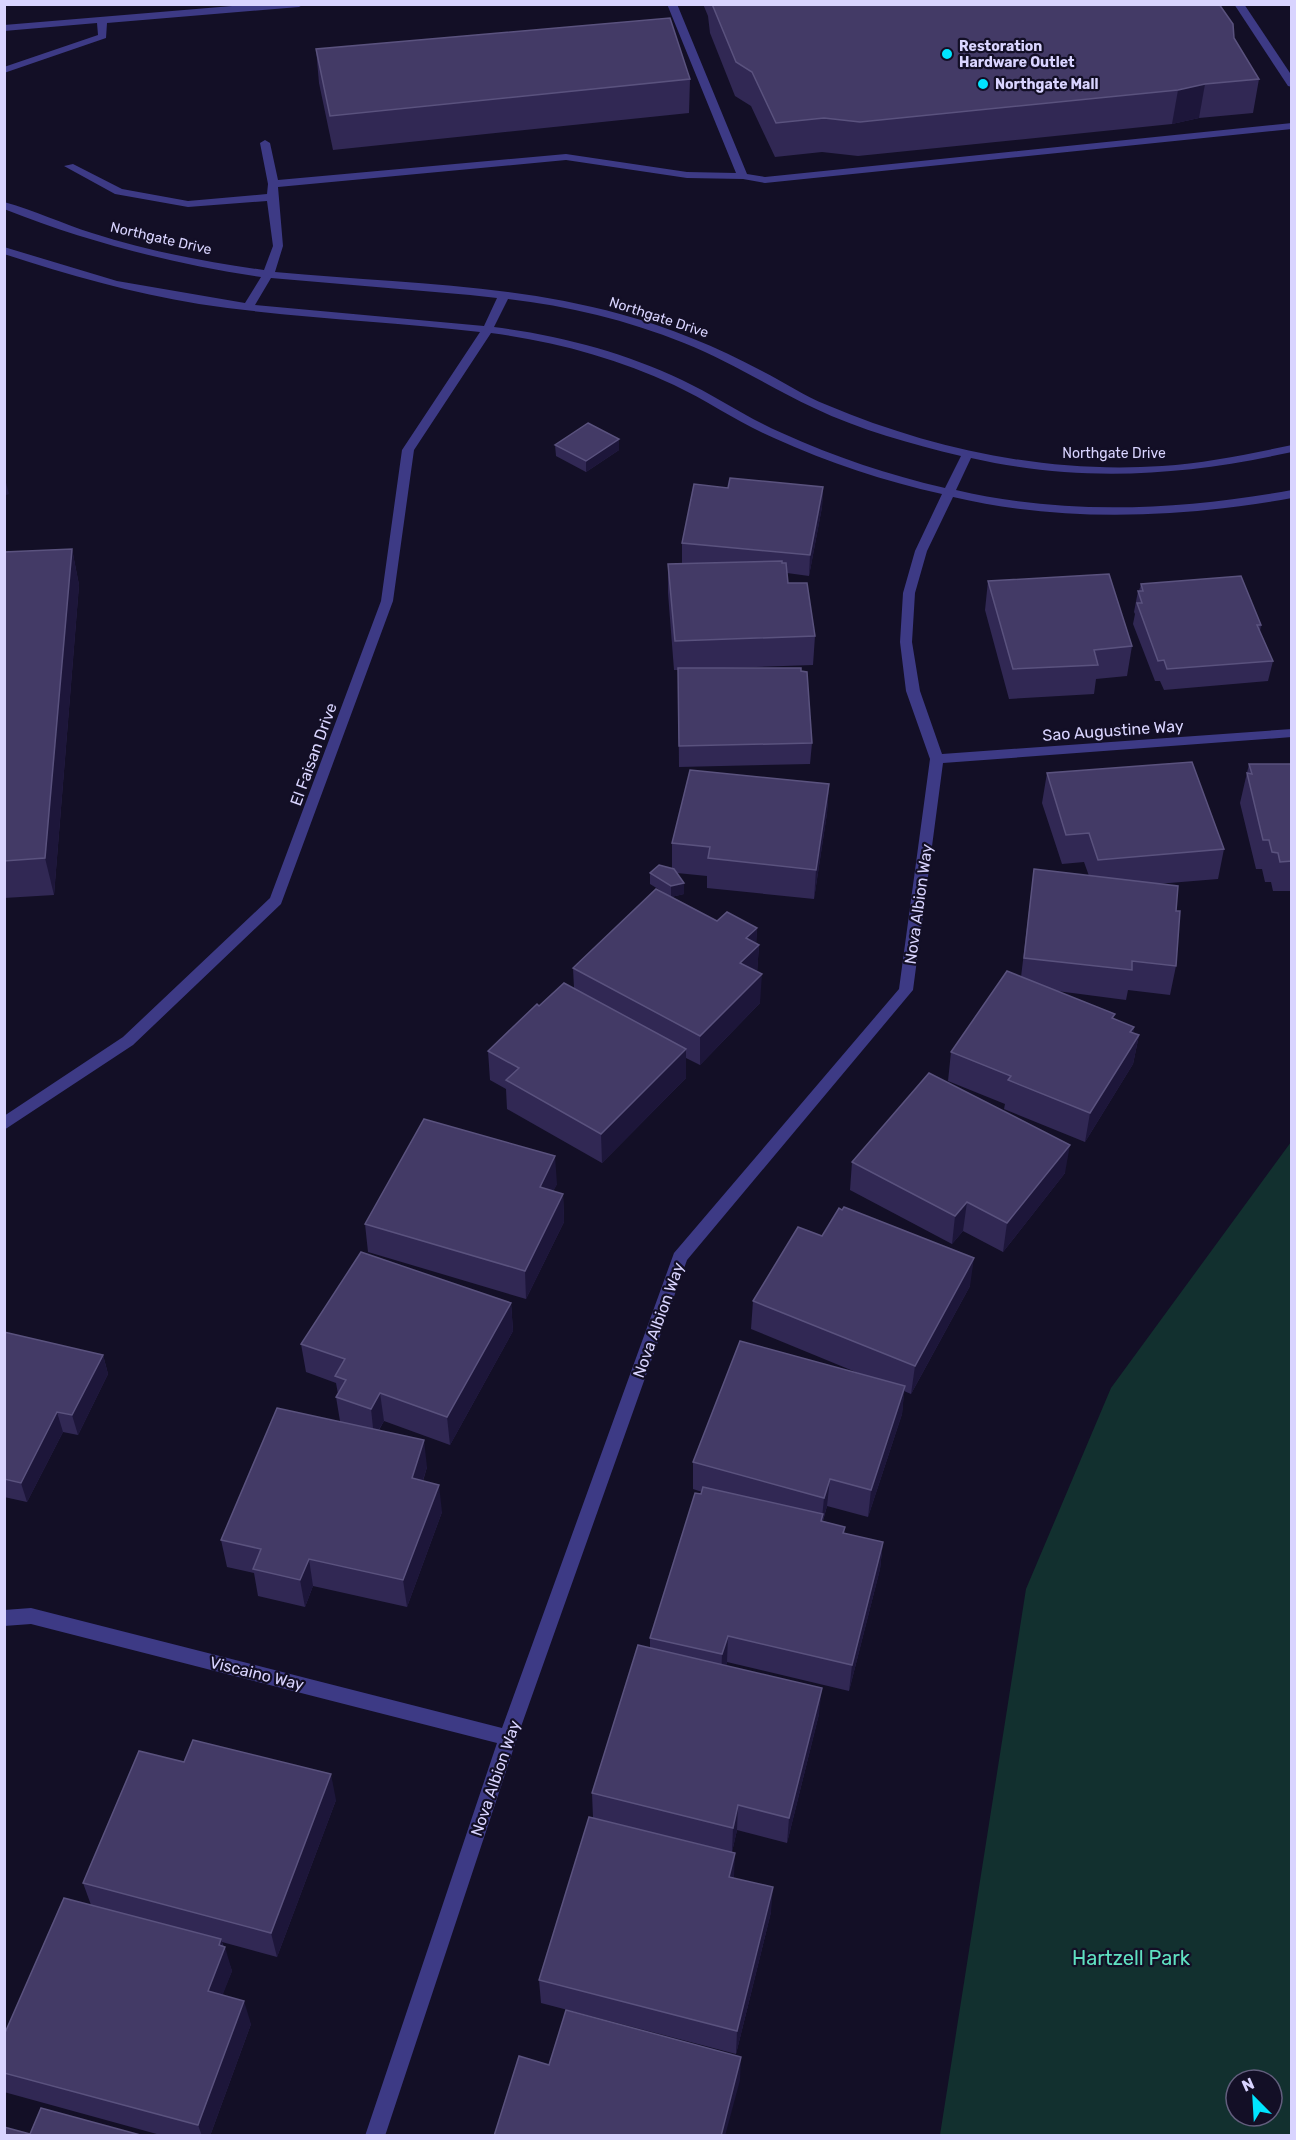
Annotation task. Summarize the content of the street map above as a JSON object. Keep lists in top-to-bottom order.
{
  "streets": {
    "street": [
      "Northgate Drive",
      "Sao Augustine Way",
      "El Faisan Drive",
      "Nova Albion Way",
      "Viscaino Way"
    ]
  },
  "crossings": [
    ["Northgate Drive", "El Faisan Drive"],
    ["Northgate Drive", "Nova Albion Way"],
    ["Sao Augustine Way", "Nova Albion Way"],
    ["Nova Albion Way", "Viscaino Way"]
  ],
  "parks": ["Hartzell Park"],
  "places": ["Restoration Hardware Outlet", "Northgate Mall"],
  "north": "top left"
}
